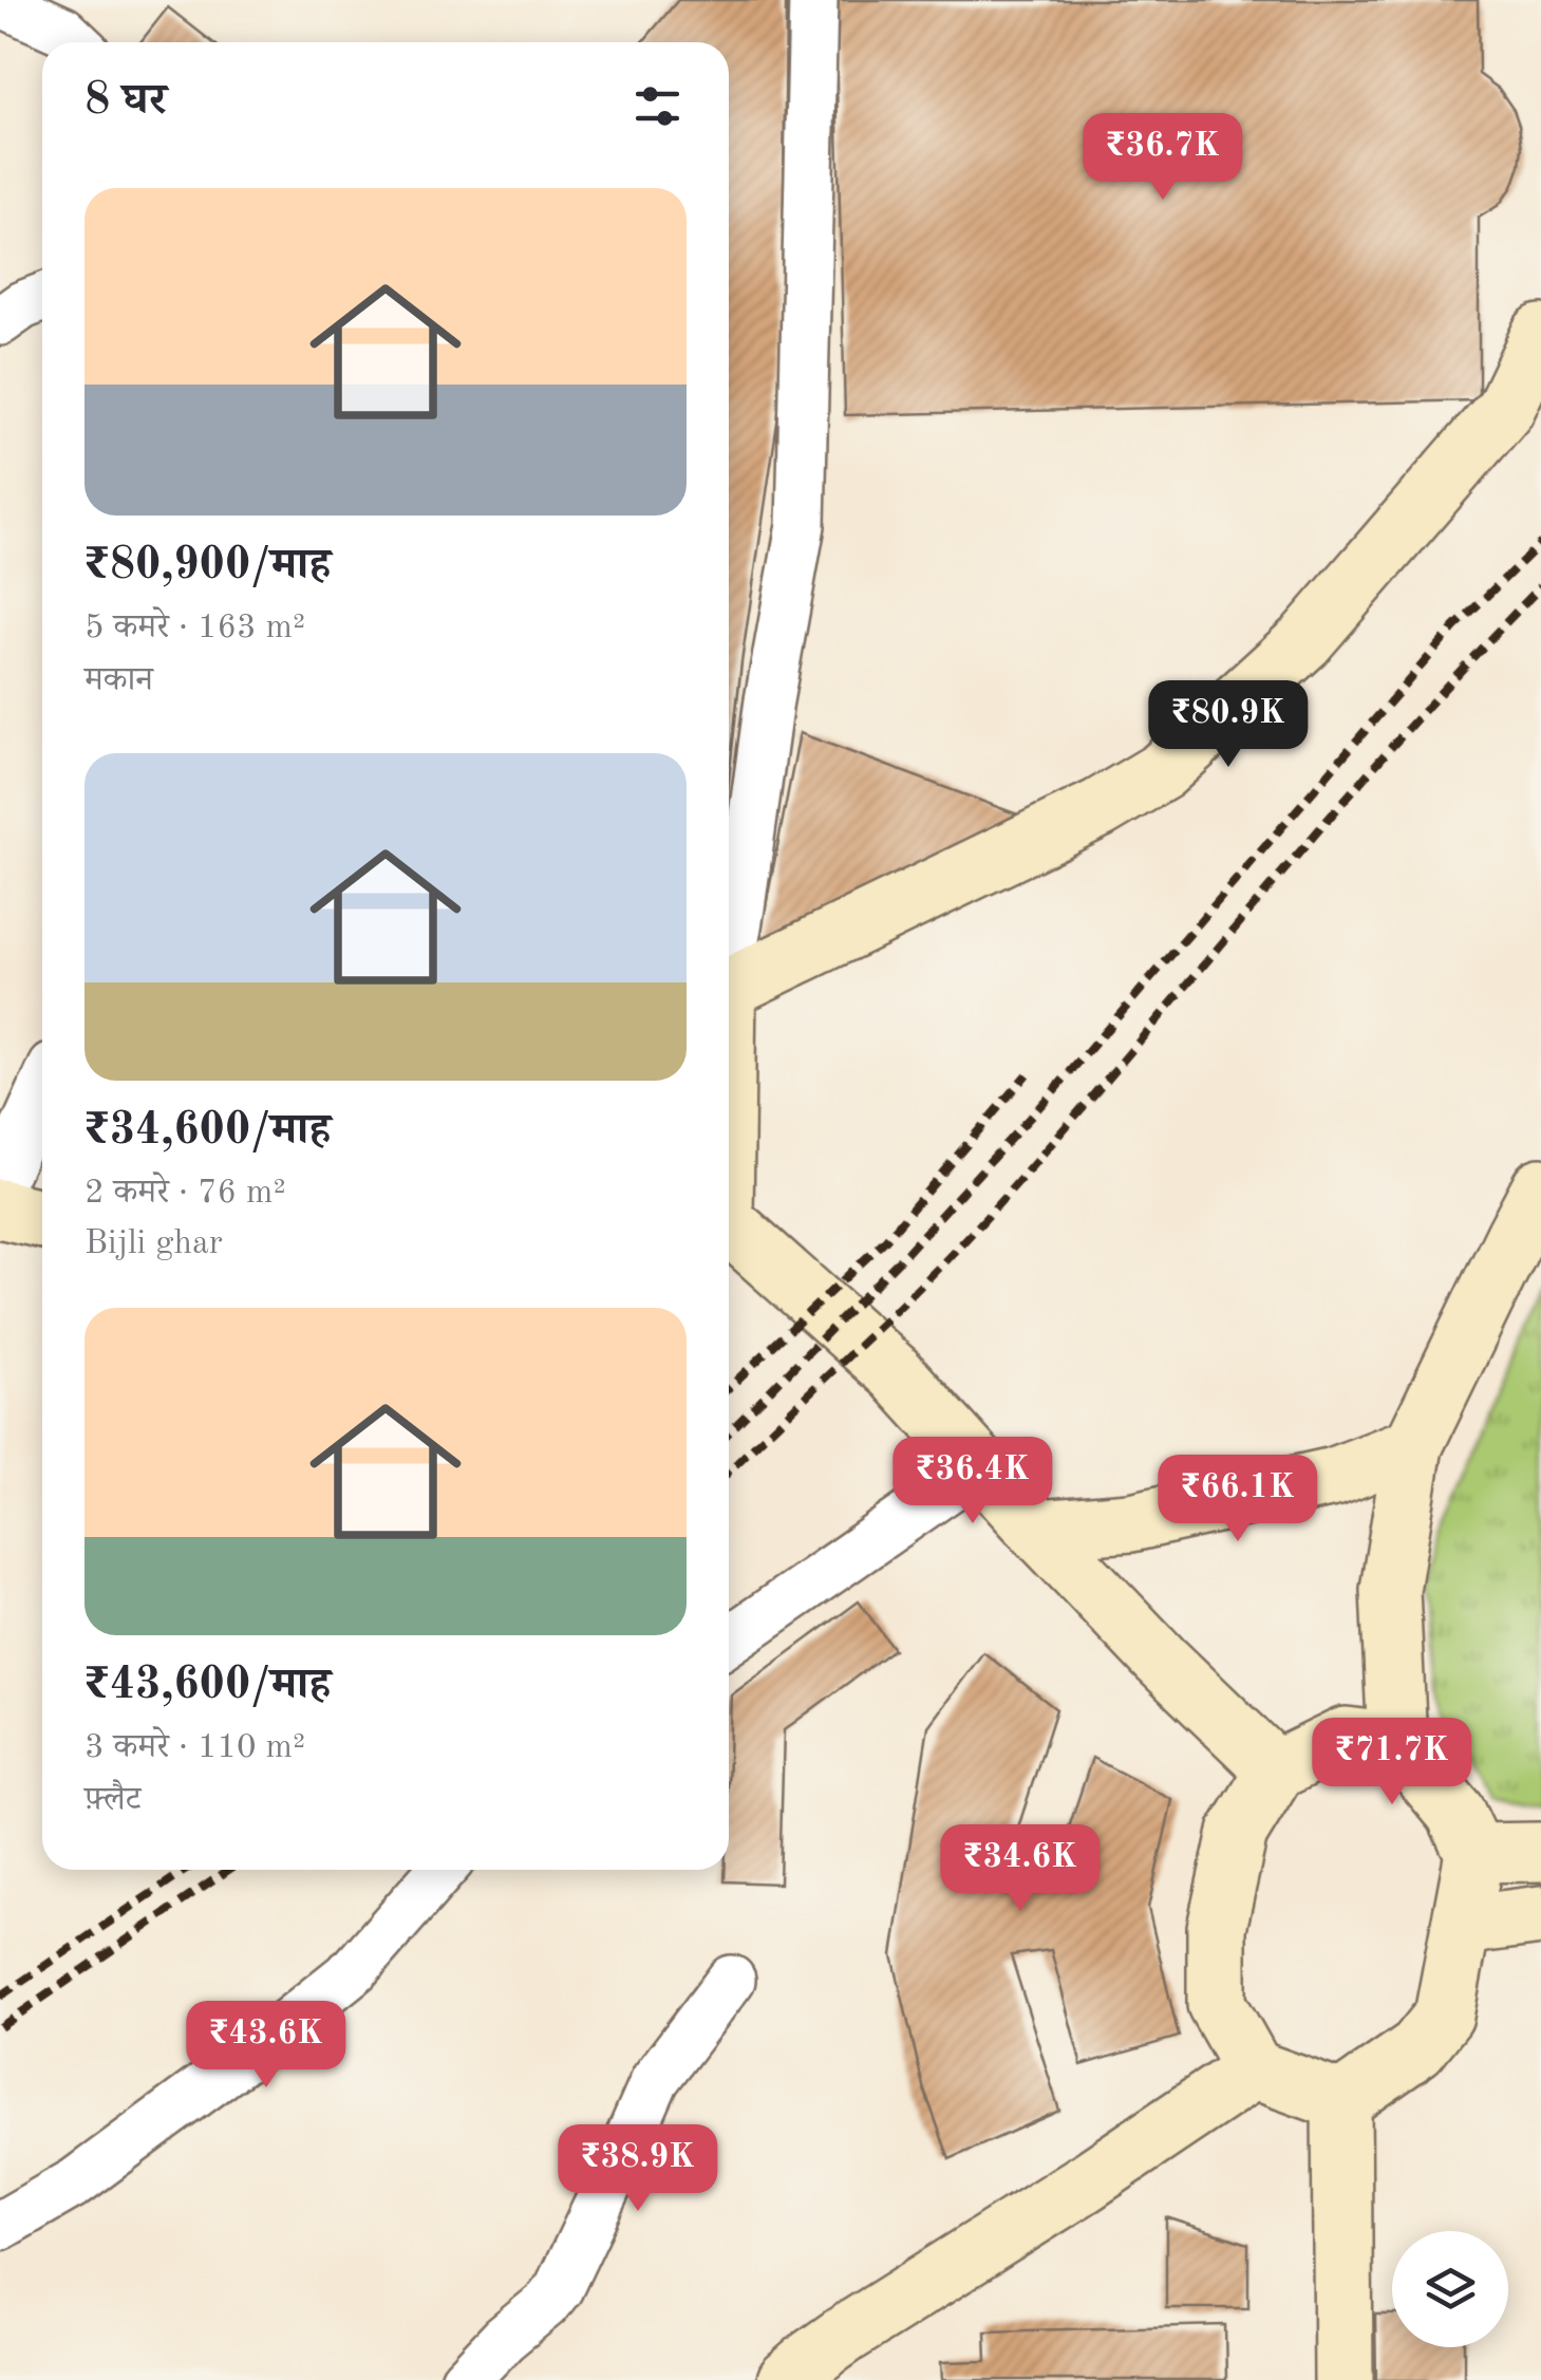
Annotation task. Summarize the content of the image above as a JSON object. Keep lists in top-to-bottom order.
{
  "page": {
    "heading": "8 घर",
    "price": [
      "₹36.7K",
      "₹80.9K",
      "₹36.4K",
      "₹66.1K",
      "₹71.7K",
      "₹34.6K",
      "₹43.6K",
      "₹38.9K"
    ],
    "list": [
      {
        "name": "₹80,900/माह",
        "note": "5 कमरे · 163 m² · मकान"
      },
      {
        "name": "₹34,600/माह",
        "note": "2 कमरे · 76 m² · Bijli ghar"
      },
      {
        "name": "₹43,600/माह",
        "note": "3 कमरे · 110 m² · फ़्लैट"
      }
    ]
  }
}
